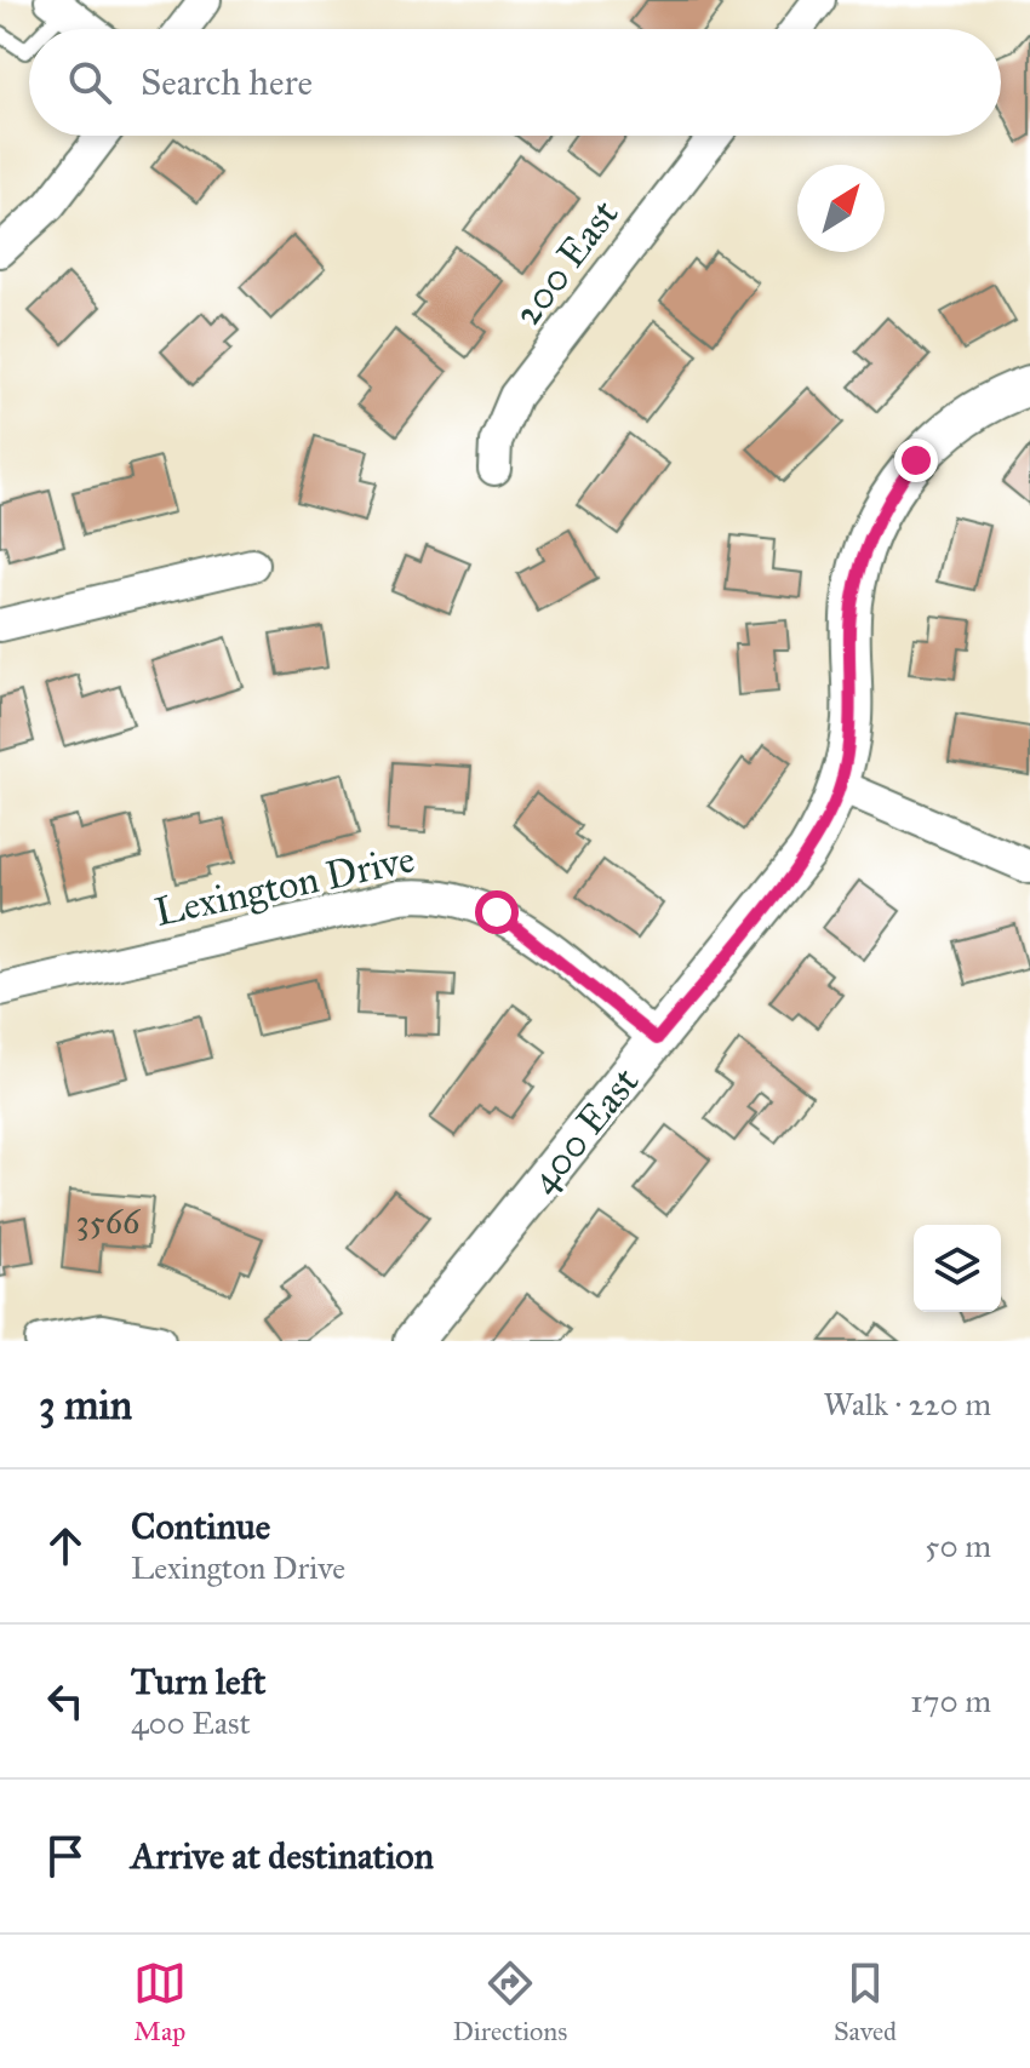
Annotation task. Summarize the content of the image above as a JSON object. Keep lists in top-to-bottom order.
{
  "streets": {
    "street": ["200 East", "Lexington Drive", "400 East"]
  },
  "crossings": [
    ["Lexington Drive", "400 East"]
  ],
  "house_numbers": ["3566"],
  "north": "top right",
  "page": {
    "search": "Search here",
    "heading": ["3 min", "Walk · 220 m"],
    "list": [
      ["Continue", "Lexington Drive", "50 m"],
      ["Turn left", "400 East", "170 m"],
      "Arrive at destination"
    ],
    "nav": ["Map", "Directions", "Saved"]
  }
}
